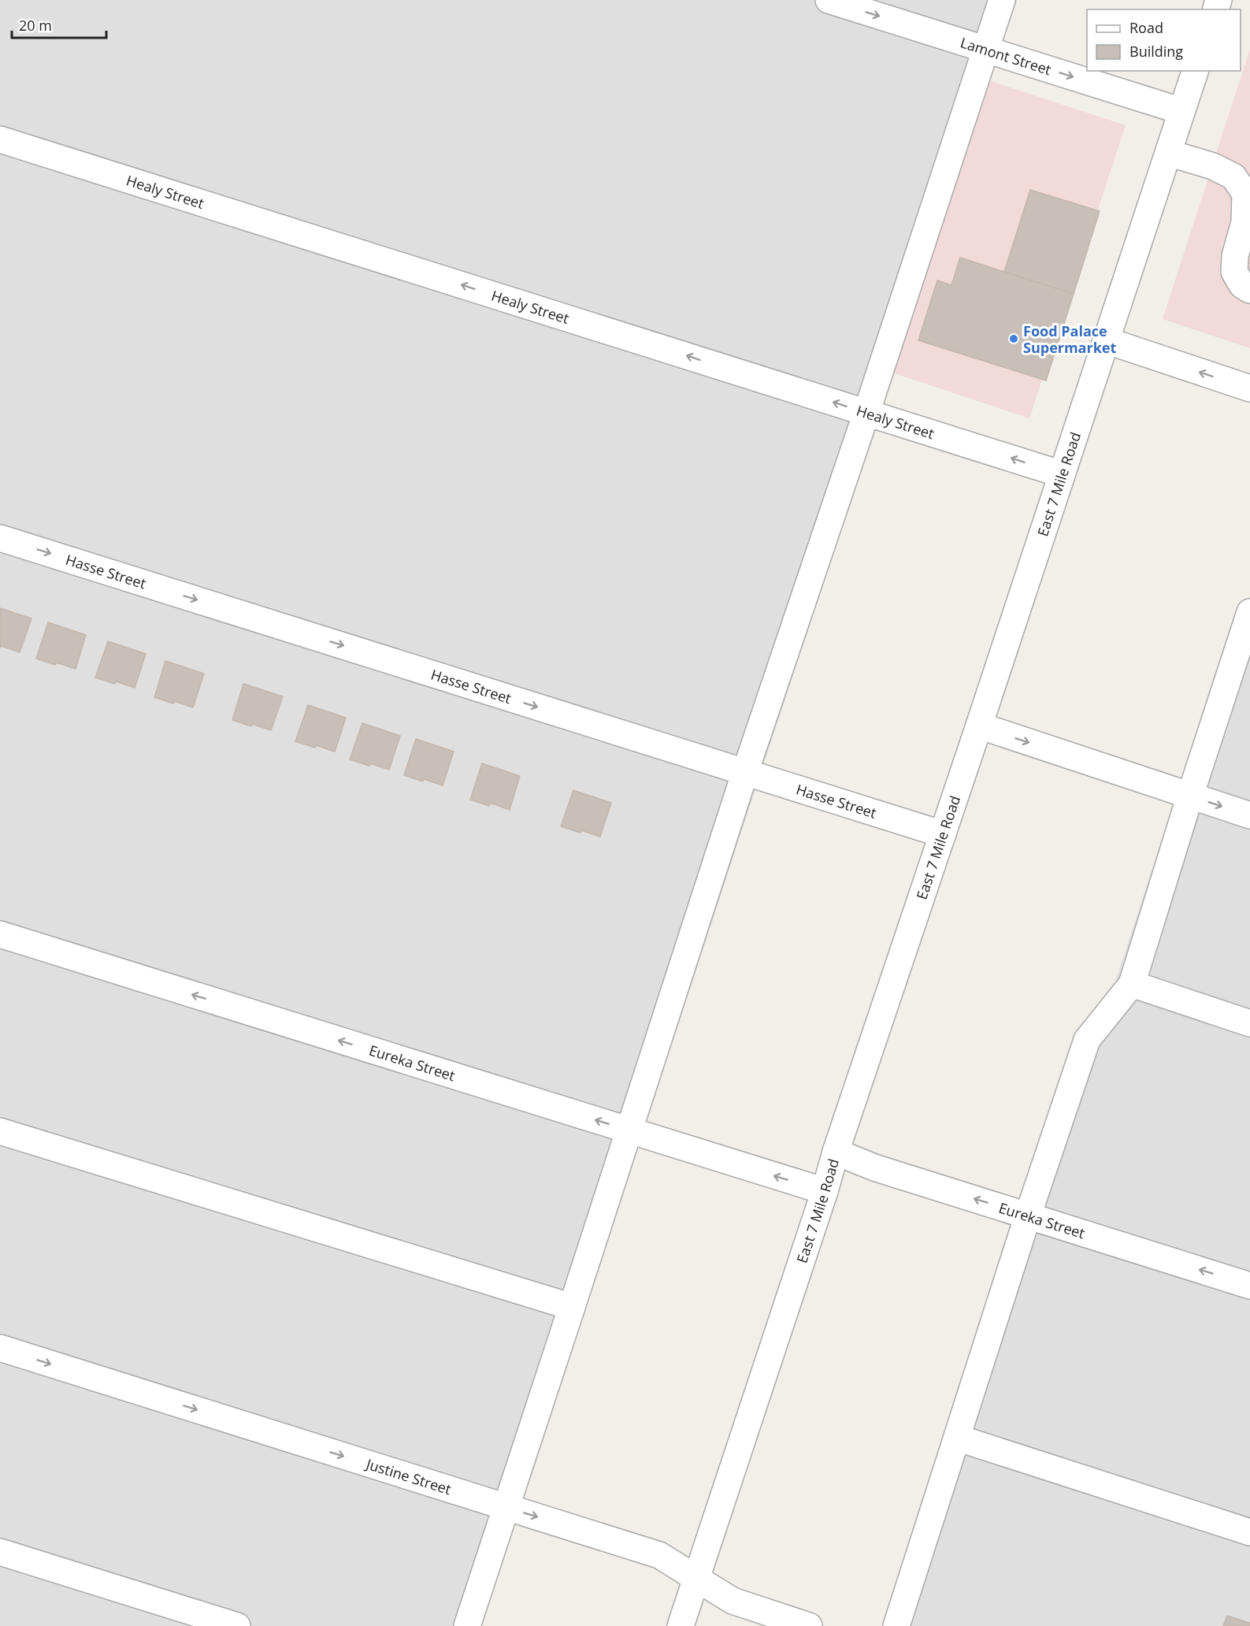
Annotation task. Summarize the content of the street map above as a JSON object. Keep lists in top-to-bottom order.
{
  "streets": {
    "street": [
      "Lamont Street",
      "Healy Street",
      "East 7 Mile Road",
      "Hasse Street",
      "Eureka Street",
      "Justine Street"
    ]
  },
  "crossings": [
    ["Lamont Street", "East 7 Mile Road"],
    ["Healy Street", "East 7 Mile Road"],
    ["East 7 Mile Road", "Hasse Street"],
    ["East 7 Mile Road", "Eureka Street"],
    ["East 7 Mile Road", "Justine Street"]
  ],
  "one_way": ["Lamont Street", "Healy Street", "Hasse Street"],
  "places": ["Food Palace Supermarket"],
  "legend": ["Road", "Building"],
  "scale_bar": "20 m"
}
